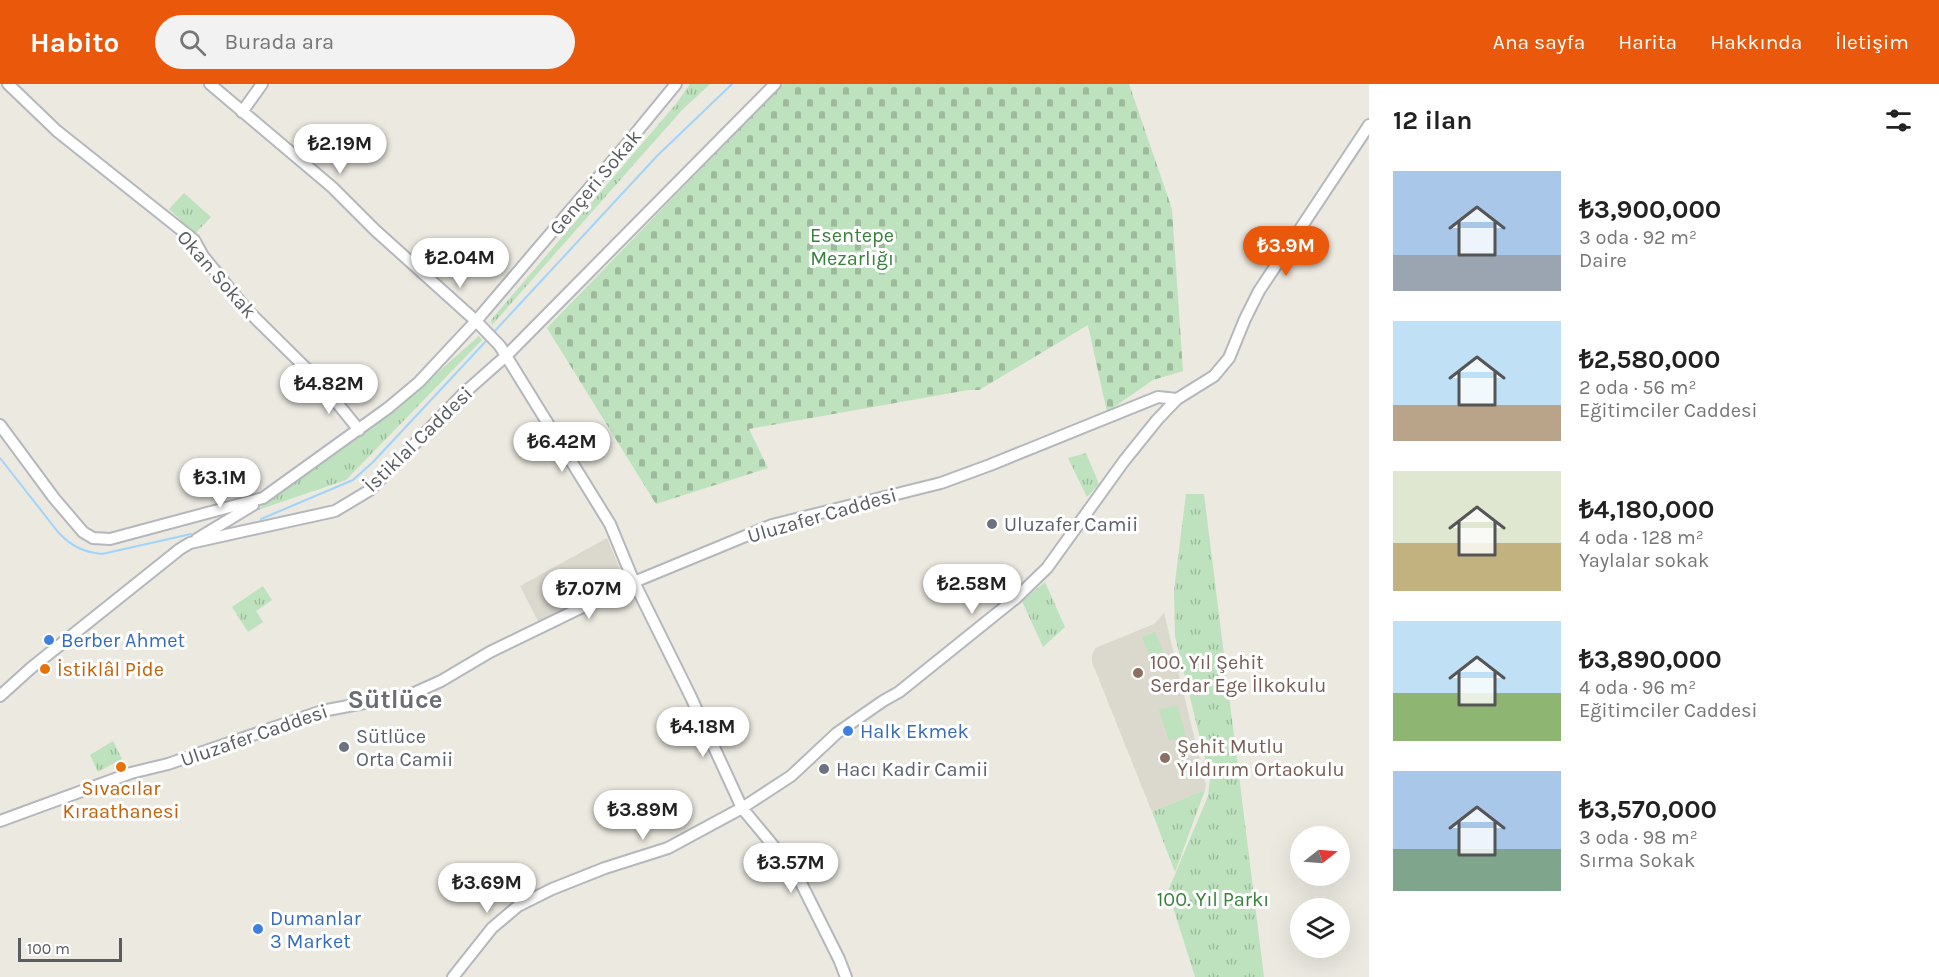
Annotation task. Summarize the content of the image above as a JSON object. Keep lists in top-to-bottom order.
{
  "streets": {
    "street": [
      "Gençeri Sokak",
      "Okan Sokak",
      "İstiklal Caddesi",
      "Uluzafer Caddesi"
    ]
  },
  "crossings": [
    ["Gençeri Sokak", "Okan Sokak"],
    ["Gençeri Sokak", "İstiklal Caddesi"]
  ],
  "districts": ["Sütlüce"],
  "parks": ["Esentepe Mezarlığı", "100. Yıl Parkı"],
  "places": [
    "Uluzafer Camii",
    "Berber Ahmet",
    "İstiklâl Pide",
    "100. Yıl Şehit Serdar Ege İlkokulu",
    "Halk Ekmek",
    "Sütlüce Orta Camii",
    "Şehit Mutlu Yıldırım Ortaokulu",
    "Sıvacılar Kıraathanesi",
    "Hacı Kadir Camii",
    "Dumanlar 3 Market"
  ],
  "scale_bar": "100 m",
  "north": "right",
  "page": {
    "header": "Habito",
    "search": "Burada ara",
    "nav": [
      "Ana sayfa",
      "Harita",
      "Hakkında",
      "İletişim"
    ],
    "heading": "12 ilan",
    "price": [
      "₺2.19M",
      "₺3.9M",
      "₺2.04M",
      "₺4.82M",
      "₺6.42M",
      "₺3.1M",
      "₺2.58M",
      "₺7.07M",
      "₺4.18M",
      "₺3.89M",
      "₺3.57M",
      "₺3.69M"
    ],
    "list": [
      {
        "name": "₺3,900,000",
        "note": "3 oda · 92 m² · Daire"
      },
      {
        "name": "₺2,580,000",
        "note": "2 oda · 56 m² · Eğitimciler Caddesi"
      },
      {
        "name": "₺4,180,000",
        "note": "4 oda · 128 m² · Yaylalar sokak"
      },
      {
        "name": "₺3,890,000",
        "note": "4 oda · 96 m² · Eğitimciler Caddesi"
      },
      {
        "name": "₺3,570,000",
        "note": "3 oda · 98 m² · Sırma Sokak"
      }
    ],
    "scale": "100 m"
  }
}
